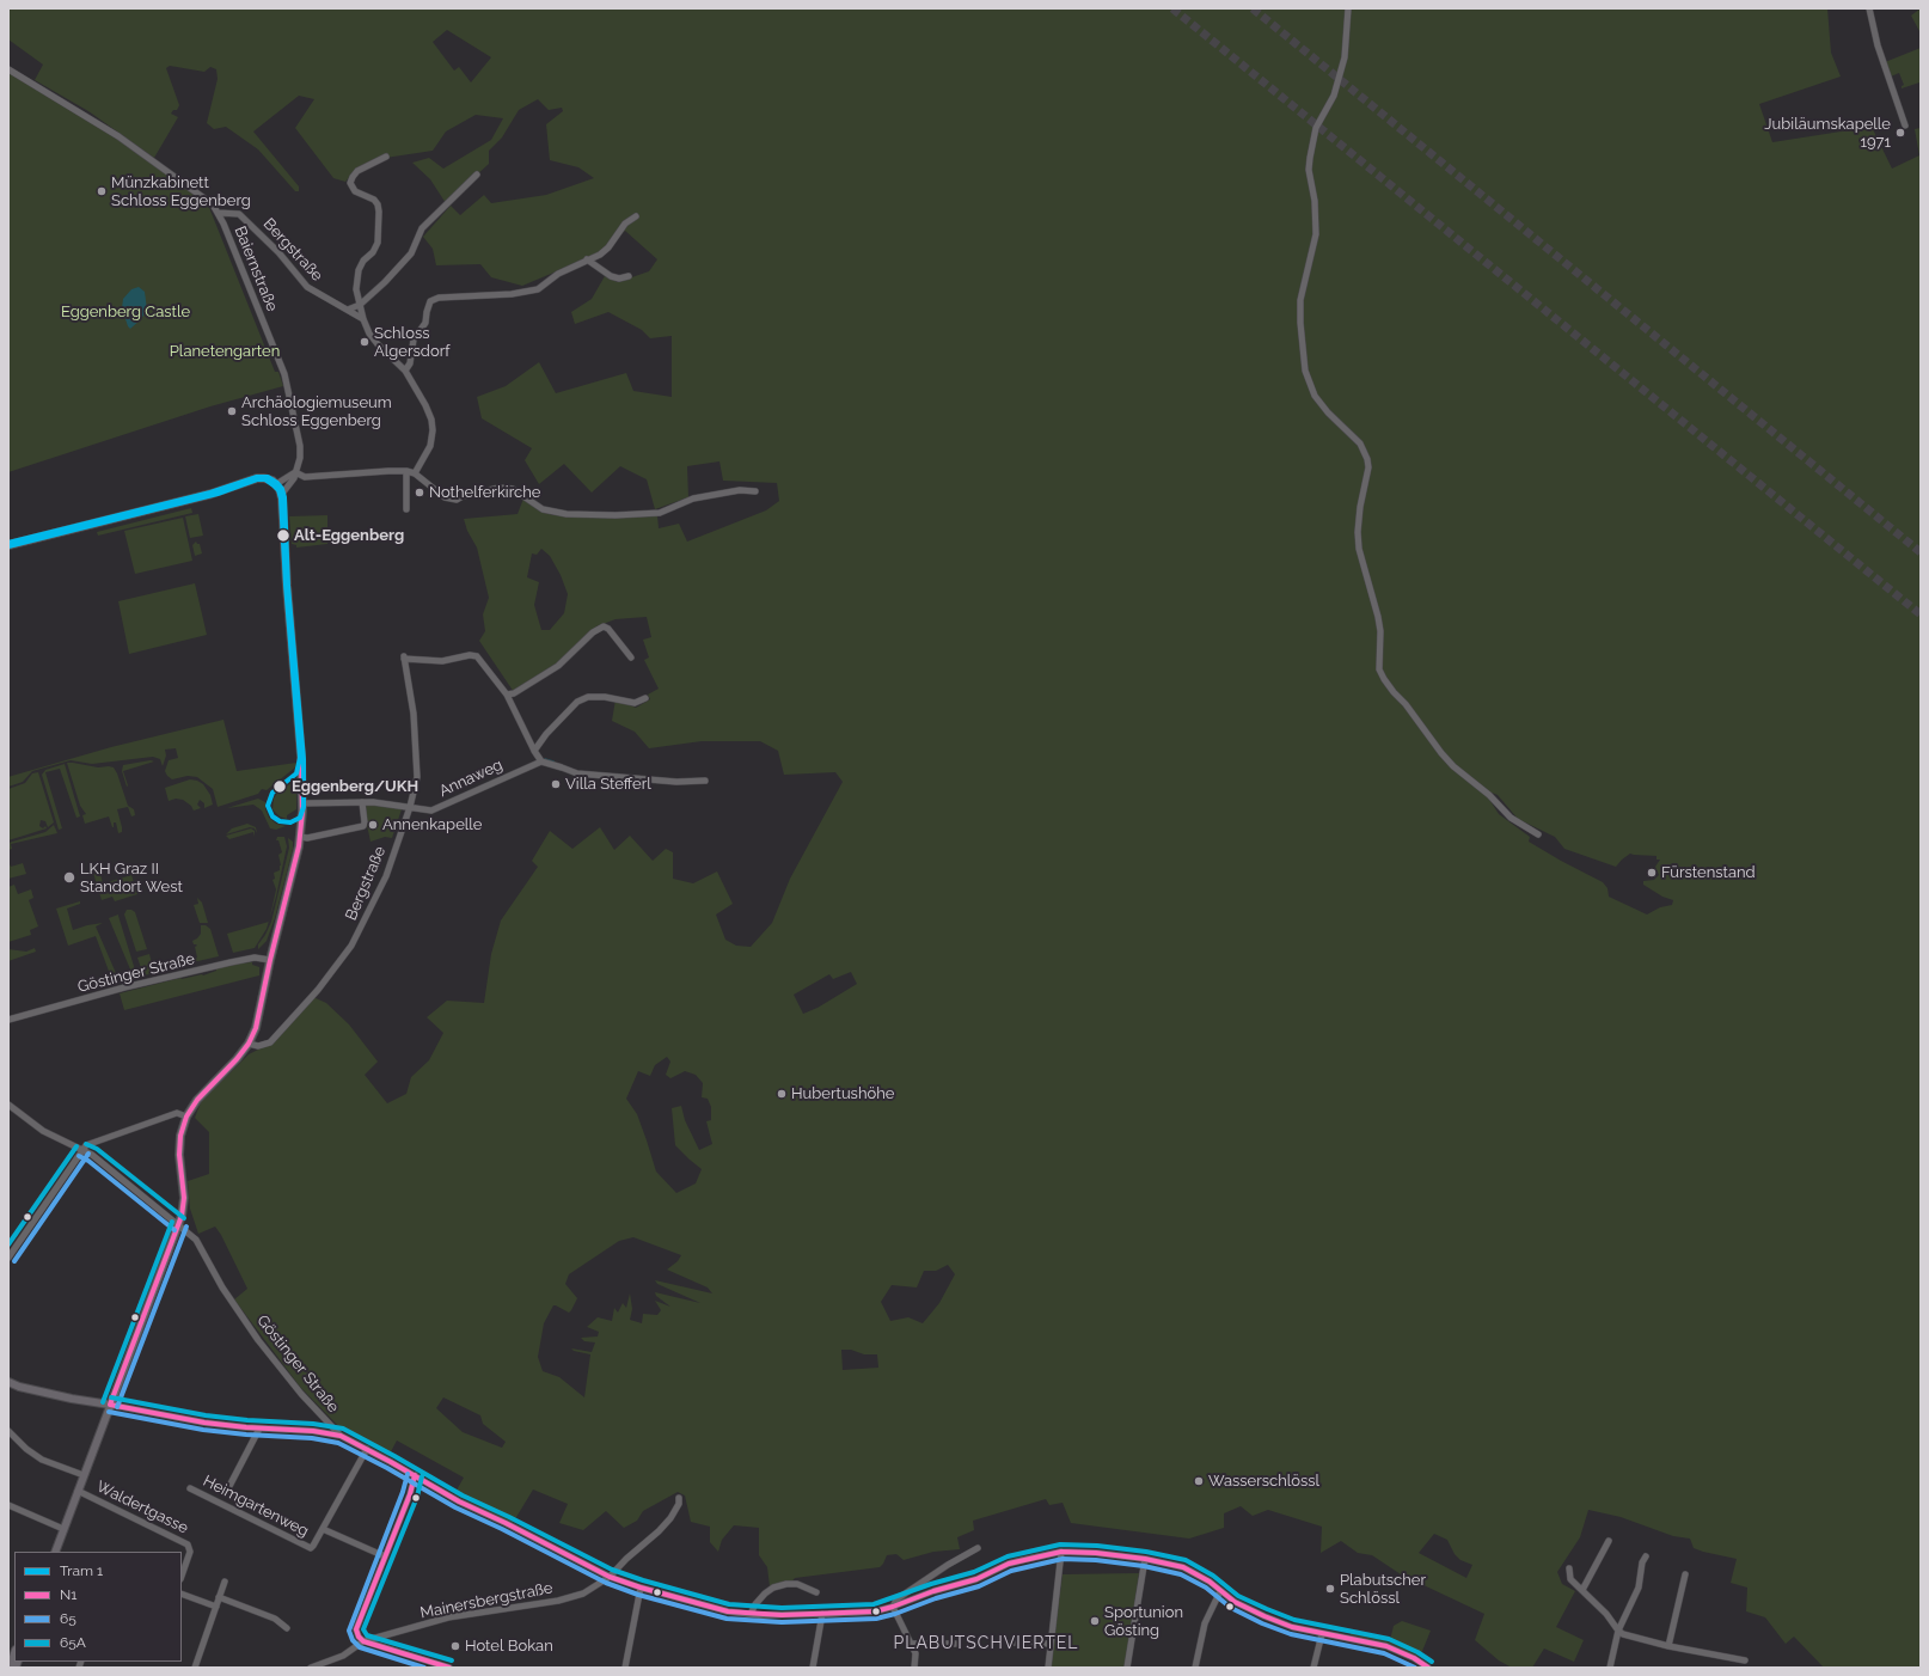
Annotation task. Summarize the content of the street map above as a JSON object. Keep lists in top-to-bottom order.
{
  "streets": {
    "street": [
      "Bergstraße",
      "Baiernstraße",
      "Annaweg",
      "Göstinger Straße",
      "Heimgartenweg",
      "Waldertgasse",
      "Mainersbergstraße"
    ]
  },
  "crossings": [
    ["Bergstraße", "Baiernstraße"],
    ["Bergstraße", "Annaweg"],
    ["Göstinger Straße", "Heimgartenweg"],
    ["Göstinger Straße", "Mainersbergstraße"]
  ],
  "districts": ["PLABUTSCHVIERTEL"],
  "parks": ["Eggenberg Castle", "Planetengarten"],
  "places": [
    "Jubiläumskapelle 1971",
    "Münzkabinett Schloss Eggenberg",
    "Schloss Algersdorf",
    "Archäologiemuseum Schloss Eggenberg",
    "Nothelferkirche",
    "Alt-Eggenberg",
    "Villa Stefferl",
    "Eggenberg/UKH",
    "Annenkapelle",
    "Fürstenstand",
    "LKH Graz II Standort West",
    "Hubertushöhe",
    "Wasserschlössl",
    "Plabutscher Schlössl",
    "Sportunion Gösting",
    "Hotel Bokan"
  ],
  "lines": [
    "tram line 1",
    "transit line N1",
    "transit line 65A",
    "transit line 65"
  ],
  "legend": [
    "Tram 1",
    "N1",
    "65",
    "65A"
  ]
}
